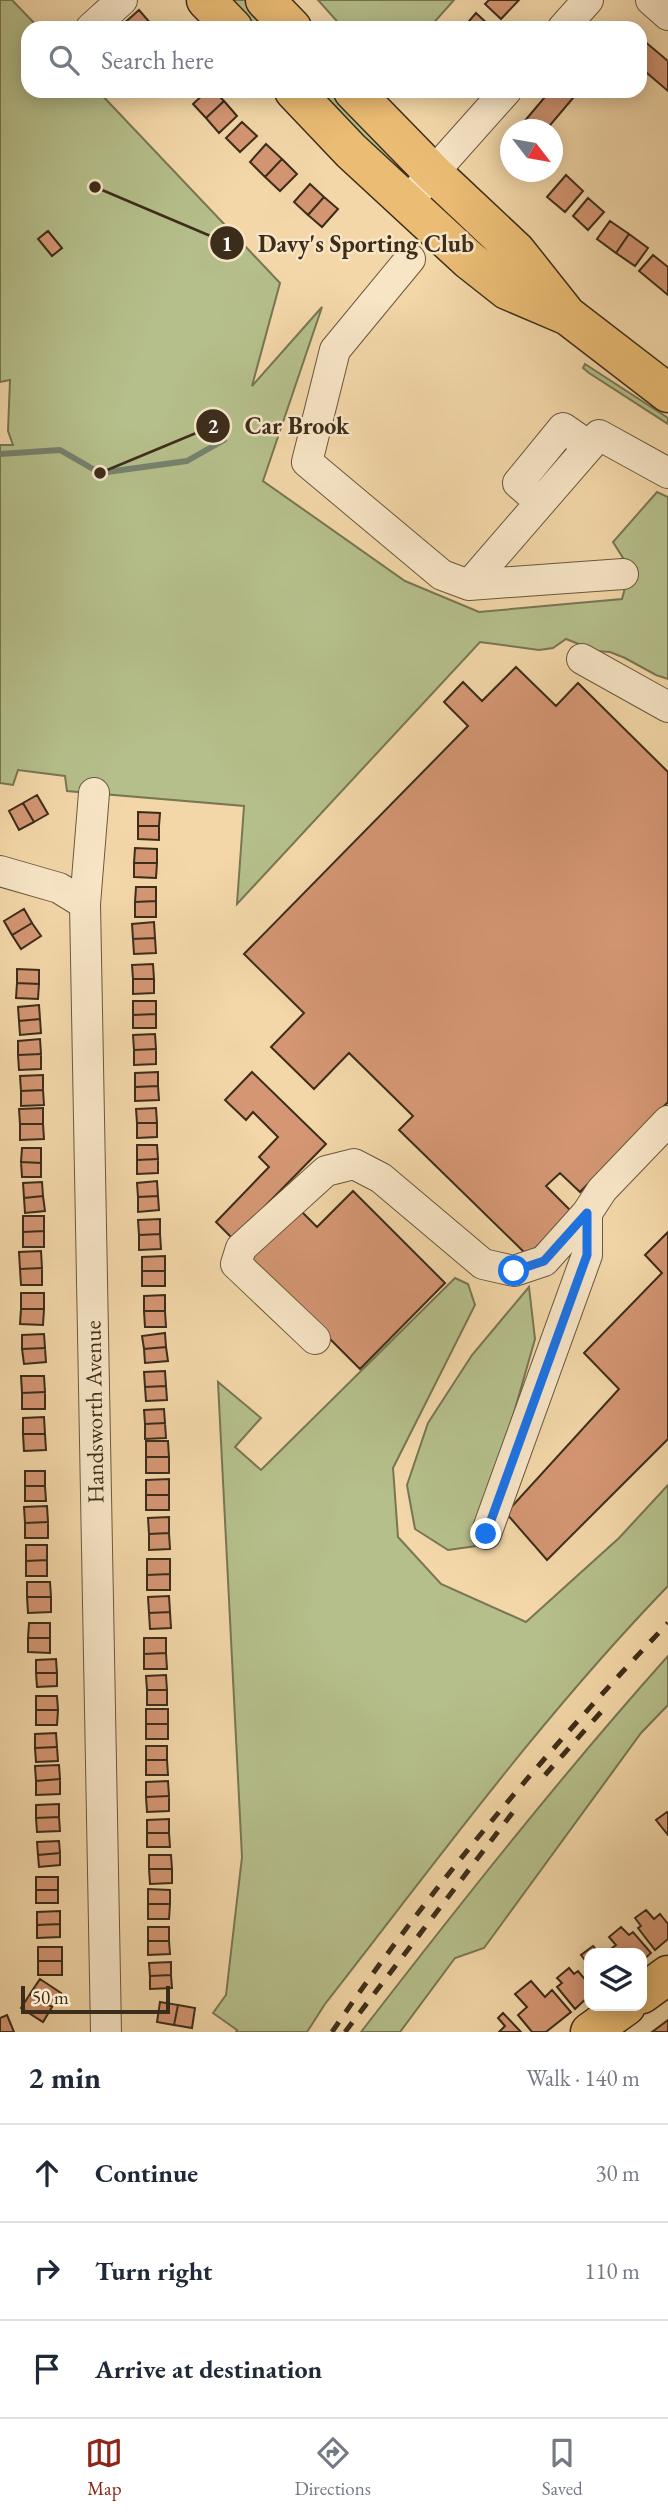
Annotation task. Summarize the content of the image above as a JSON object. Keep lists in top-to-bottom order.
{
  "streets": {
    "street": ["Handsworth Avenue"]
  },
  "places": ["Davy's Sporting Club", "Car Brook"],
  "scale_bar": "50 m",
  "north": "bottom right",
  "page": {
    "search": "Search here",
    "scale": "50 m",
    "heading": ["2 min", "Walk · 140 m"],
    "list": [
      ["Continue", "30 m"],
      ["Turn right", "110 m"],
      "Arrive at destination"
    ],
    "nav": ["Map", "Directions", "Saved"]
  }
}
